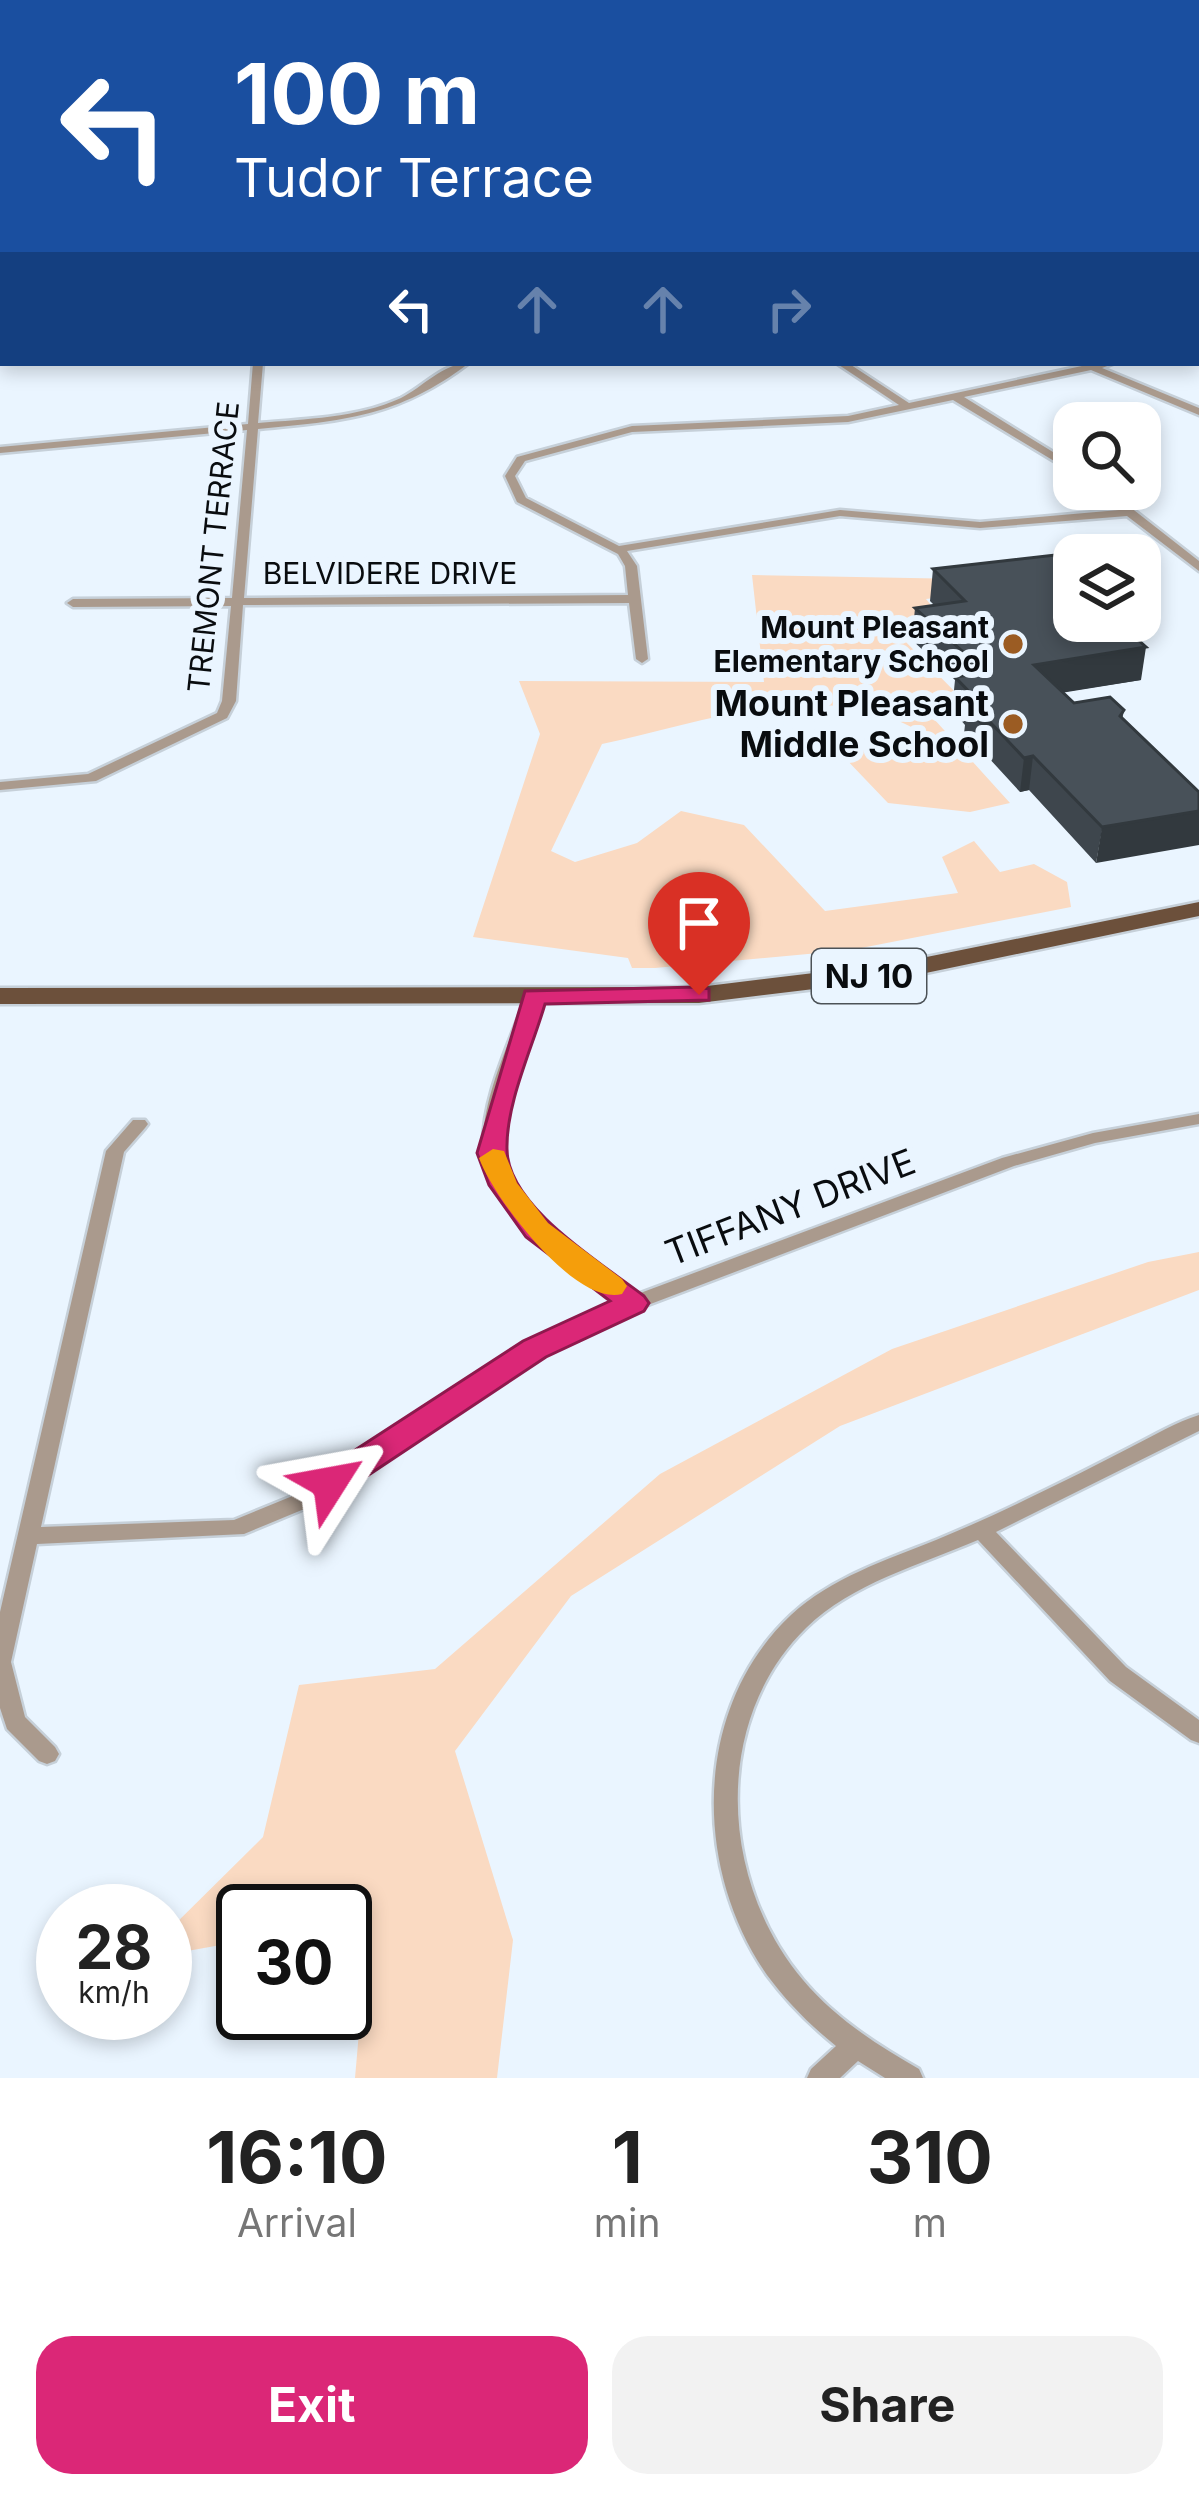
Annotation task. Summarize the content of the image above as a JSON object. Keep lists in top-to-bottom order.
{
  "streets": {
    "main road": ["NJ 10"],
    "street": ["TREMONT TERRACE", "BELVIDERE DRIVE", "TIFFANY DRIVE"]
  },
  "crossings": [
    ["TREMONT TERRACE", "BELVIDERE DRIVE"]
  ],
  "places": ["Mount Pleasant Elementary School", "Mount Pleasant Middle School"],
  "page": {
    "turn": ["100 m", "Tudor Terrace"],
    "speed": "28 km/h",
    "limit": "30",
    "eta": [
      "16:10",
      "Arrival",
      "1",
      "min",
      "310",
      "m"
    ],
    "buttons": ["Exit", "Share"]
  }
}
